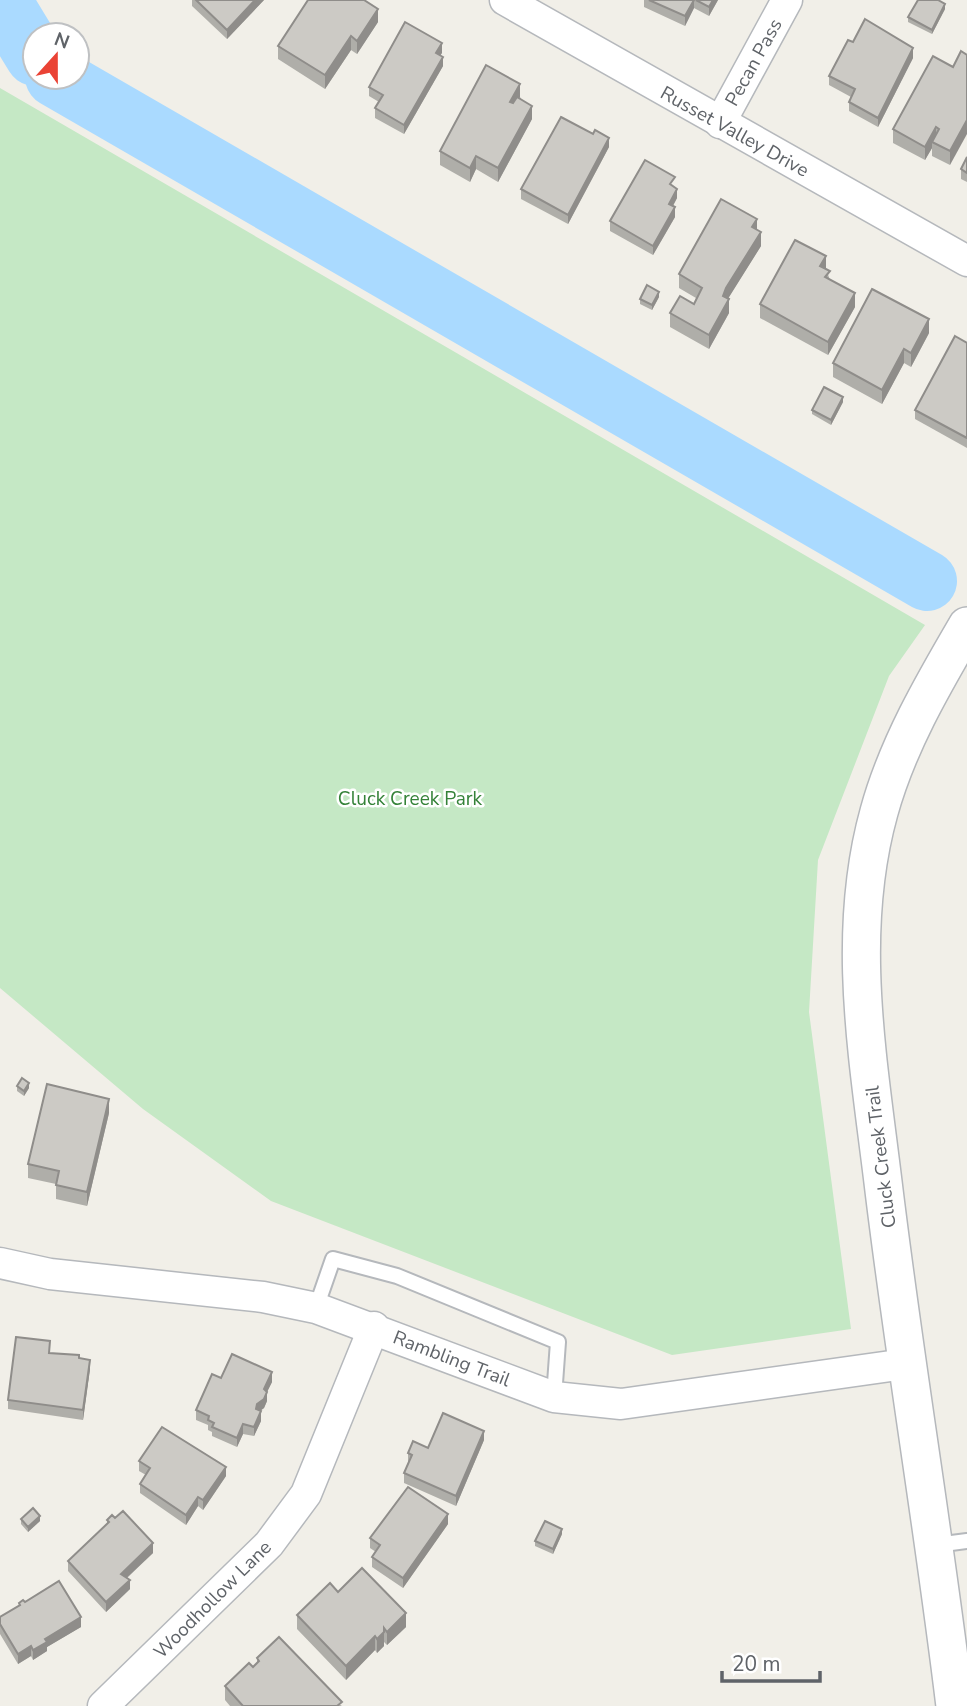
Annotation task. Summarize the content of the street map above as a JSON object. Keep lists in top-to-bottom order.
{
  "streets": {
    "street": [
      "Pecan Pass",
      "Russet Valley Drive",
      "Cluck Creek Trail",
      "Rambling Trail",
      "Woodhollow Lane"
    ]
  },
  "crossings": [
    ["Pecan Pass", "Russet Valley Drive"],
    ["Cluck Creek Trail", "Rambling Trail"],
    ["Rambling Trail", "Woodhollow Lane"]
  ],
  "parks": ["Cluck Creek Park"],
  "scale_bar": "20 m",
  "north": "top"
}
